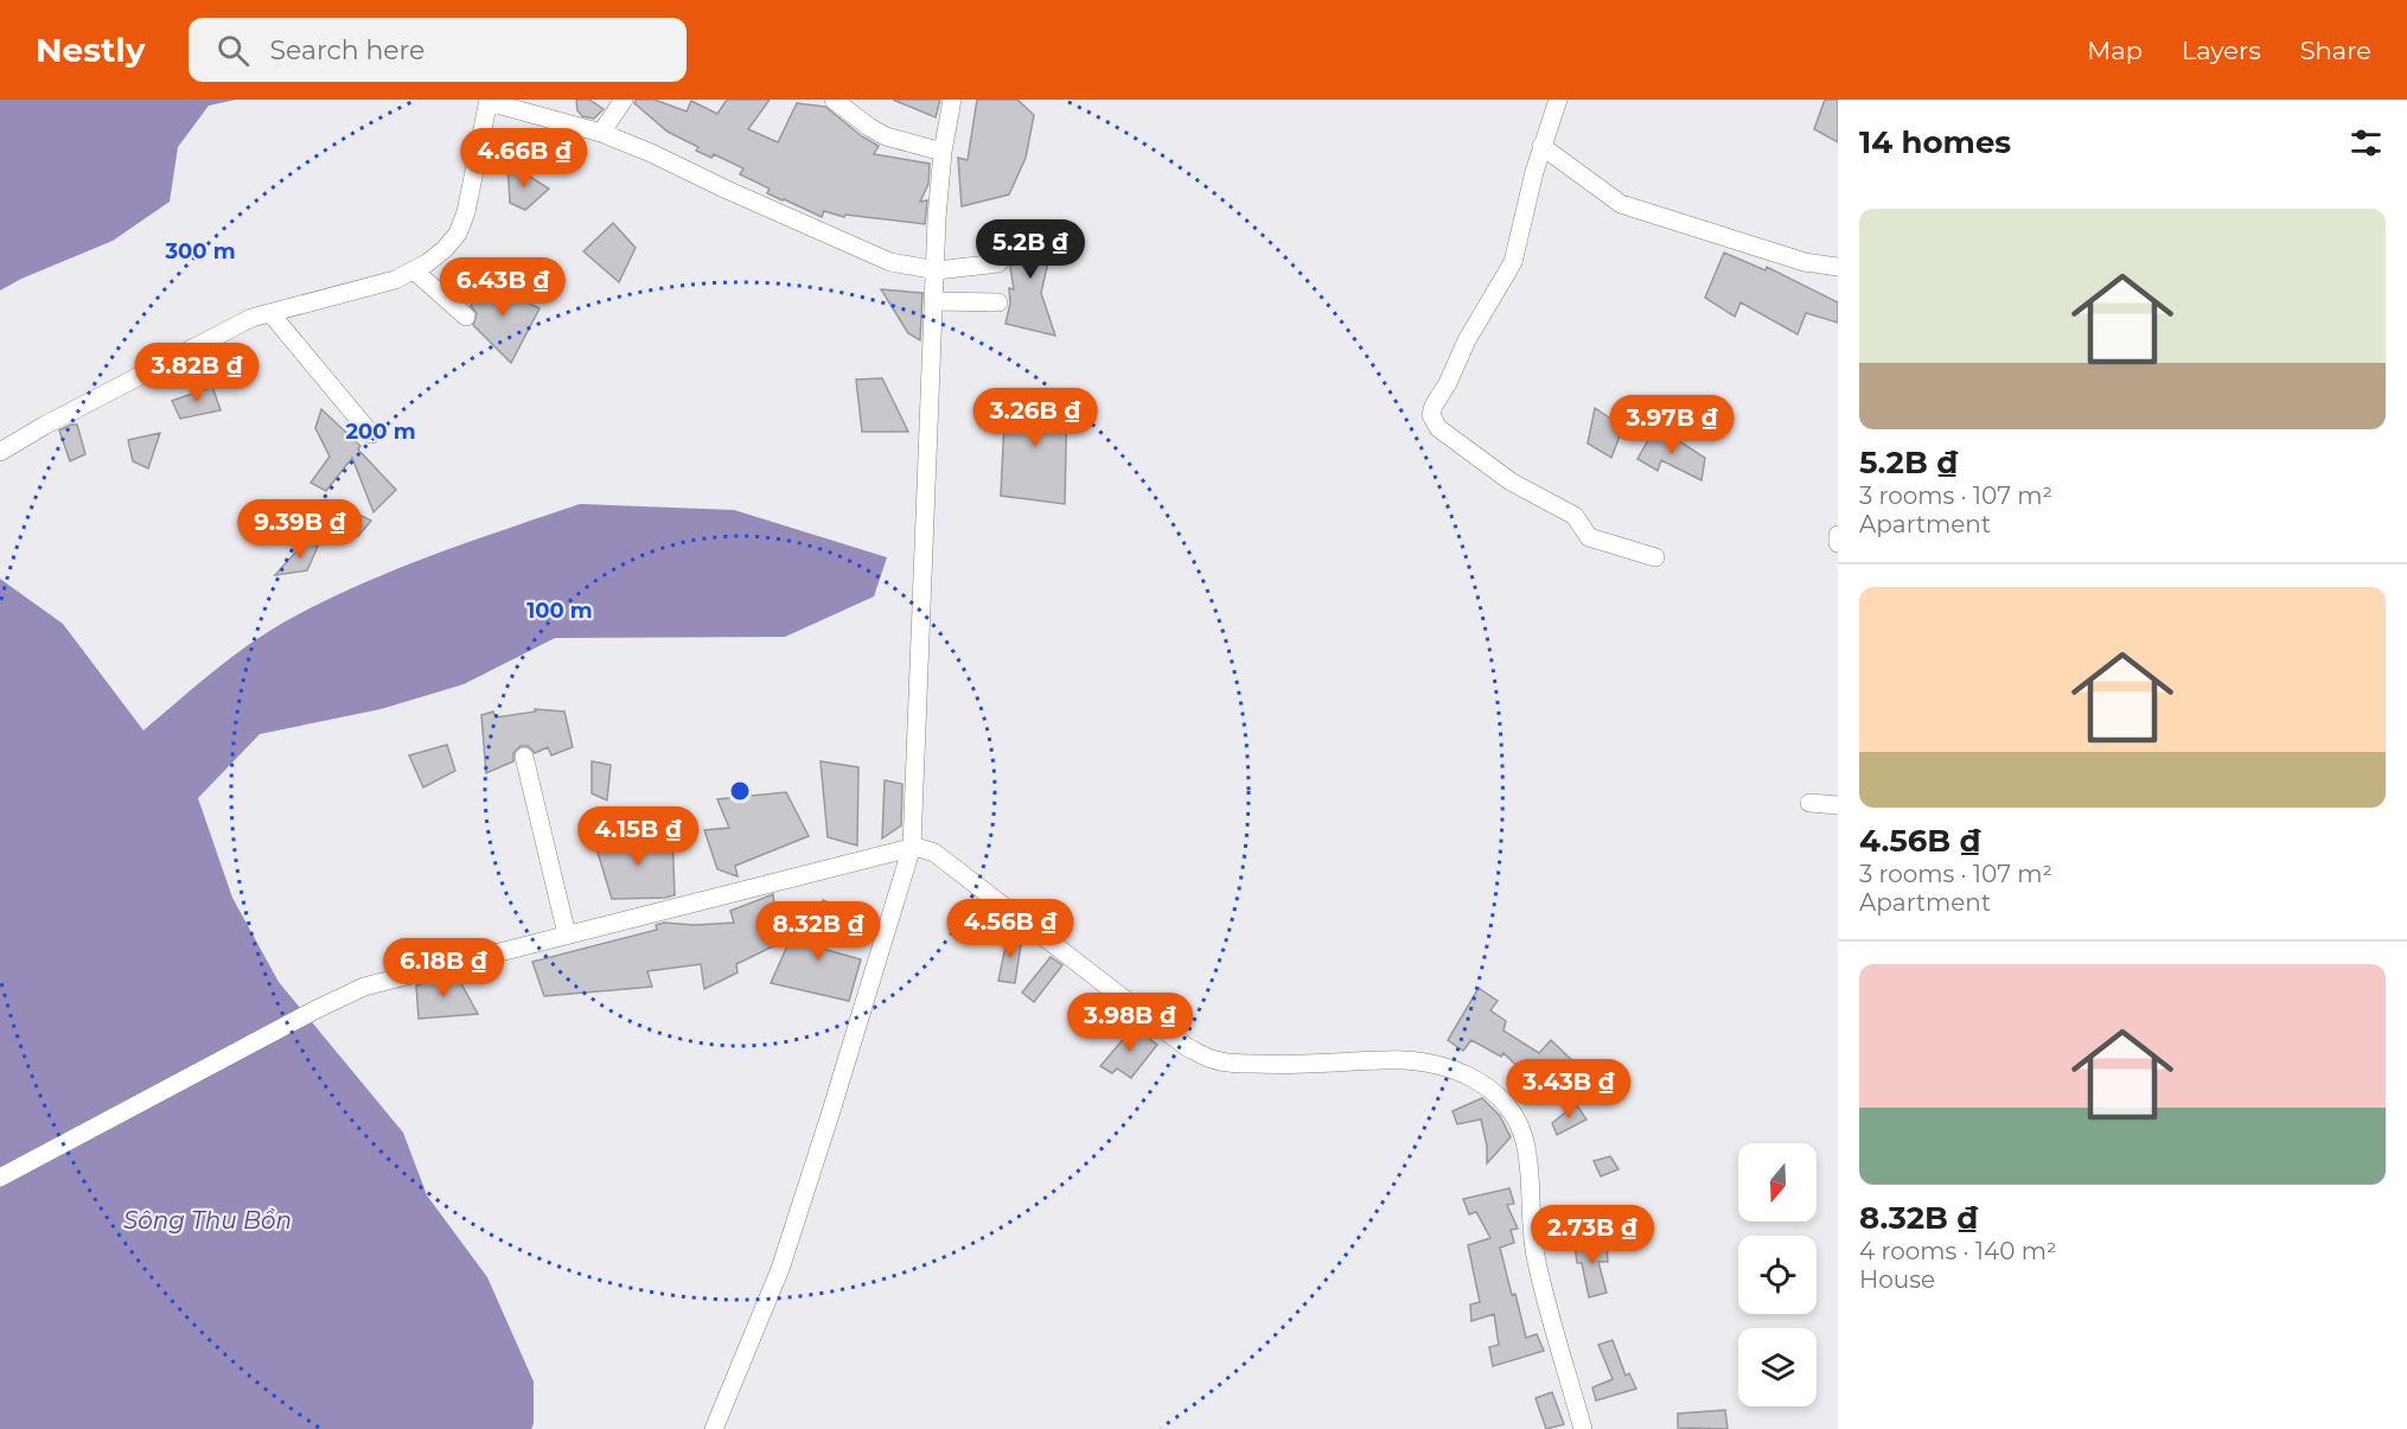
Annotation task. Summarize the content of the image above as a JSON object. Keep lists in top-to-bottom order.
{
  "water": ["Sông Thu Bồn"],
  "north": "bottom",
  "page": {
    "header": "Nestly",
    "search": "Search here",
    "nav": ["Map", "Layers", "Share"],
    "heading": "14 homes",
    "price": [
      "4.66B ₫",
      "5.2B ₫",
      "6.43B ₫",
      "3.82B ₫",
      "3.26B ₫",
      "3.97B ₫",
      "9.39B ₫",
      "4.15B ₫",
      "4.56B ₫",
      "8.32B ₫",
      "6.18B ₫",
      "3.98B ₫",
      "3.43B ₫",
      "2.73B ₫"
    ],
    "list": [
      {
        "name": "5.2B ₫",
        "note": "3 rooms · 107 m² · Apartment"
      },
      {
        "name": "4.56B ₫",
        "note": "3 rooms · 107 m² · Apartment"
      },
      {
        "name": "8.32B ₫",
        "note": "4 rooms · 140 m² · House"
      }
    ]
  },
  "rings": ["300 m", "200 m", "100 m"]
}
